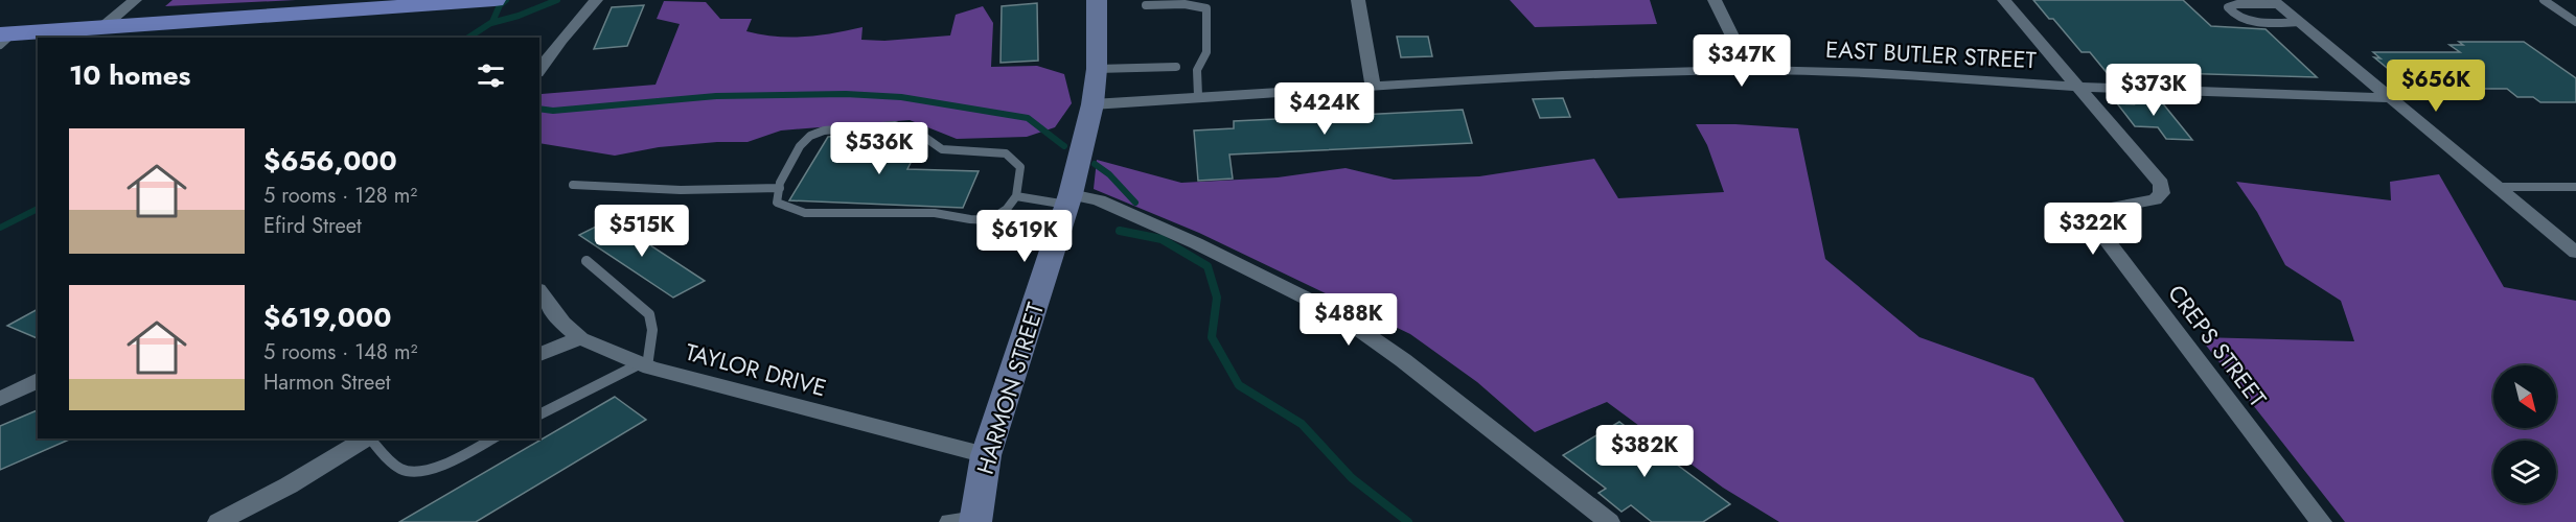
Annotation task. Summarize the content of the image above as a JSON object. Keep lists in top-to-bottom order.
{
  "streets": {
    "street": [
      "EAST BUTLER STREET",
      "CREPS STREET",
      "TAYLOR DRIVE",
      "HARMON STREET"
    ]
  },
  "crossings": [
    ["EAST BUTLER STREET", "CREPS STREET"],
    ["EAST BUTLER STREET", "HARMON STREET"],
    ["TAYLOR DRIVE", "HARMON STREET"]
  ],
  "north": "bottom right",
  "page": {
    "price": [
      "$347K",
      "$656K",
      "$373K",
      "$424K",
      "$536K",
      "$322K",
      "$515K",
      "$619K",
      "$488K",
      "$382K"
    ],
    "heading": "10 homes",
    "list": [
      {
        "name": "$656,000",
        "note": "5 rooms · 128 m² · Efird Street"
      },
      {
        "name": "$619,000",
        "note": "5 rooms · 148 m² · Harmon Street"
      }
    ]
  }
}
